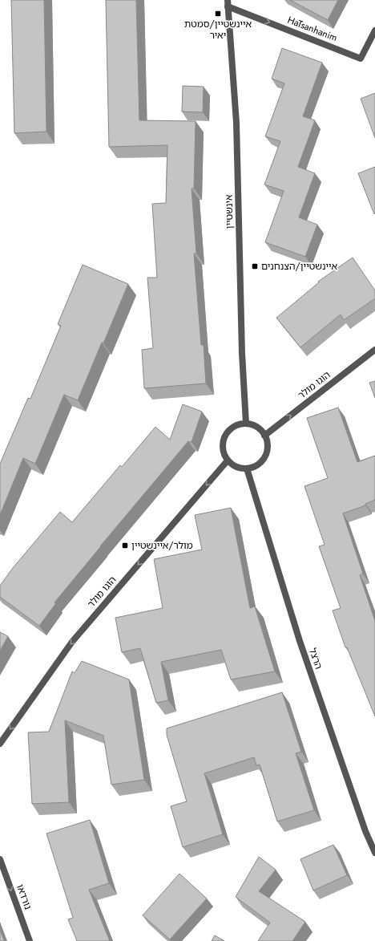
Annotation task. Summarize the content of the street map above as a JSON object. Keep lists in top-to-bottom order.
{
  "streets": {
    "street": [
      "HaTsanhanim",
      "אינשטיין",
      "הוגו מולר",
      "הרצל",
      "נורדאו"
    ]
  },
  "crossings": [
    ["HaTsanhanim", "אינשטיין"],
    ["אינשטיין", "הוגו מולר"],
    ["אינשטיין", "הרצל"],
    ["הוגו מולר", "הרצל"]
  ],
  "one_way": ["HaTsanhanim", "נורדאו"],
  "places": {
    "transit": ["איינשטיין/סמטת יאיר", "איינשטיין/הצנחנים", "מולר/איינשטיין"]
  }
}
